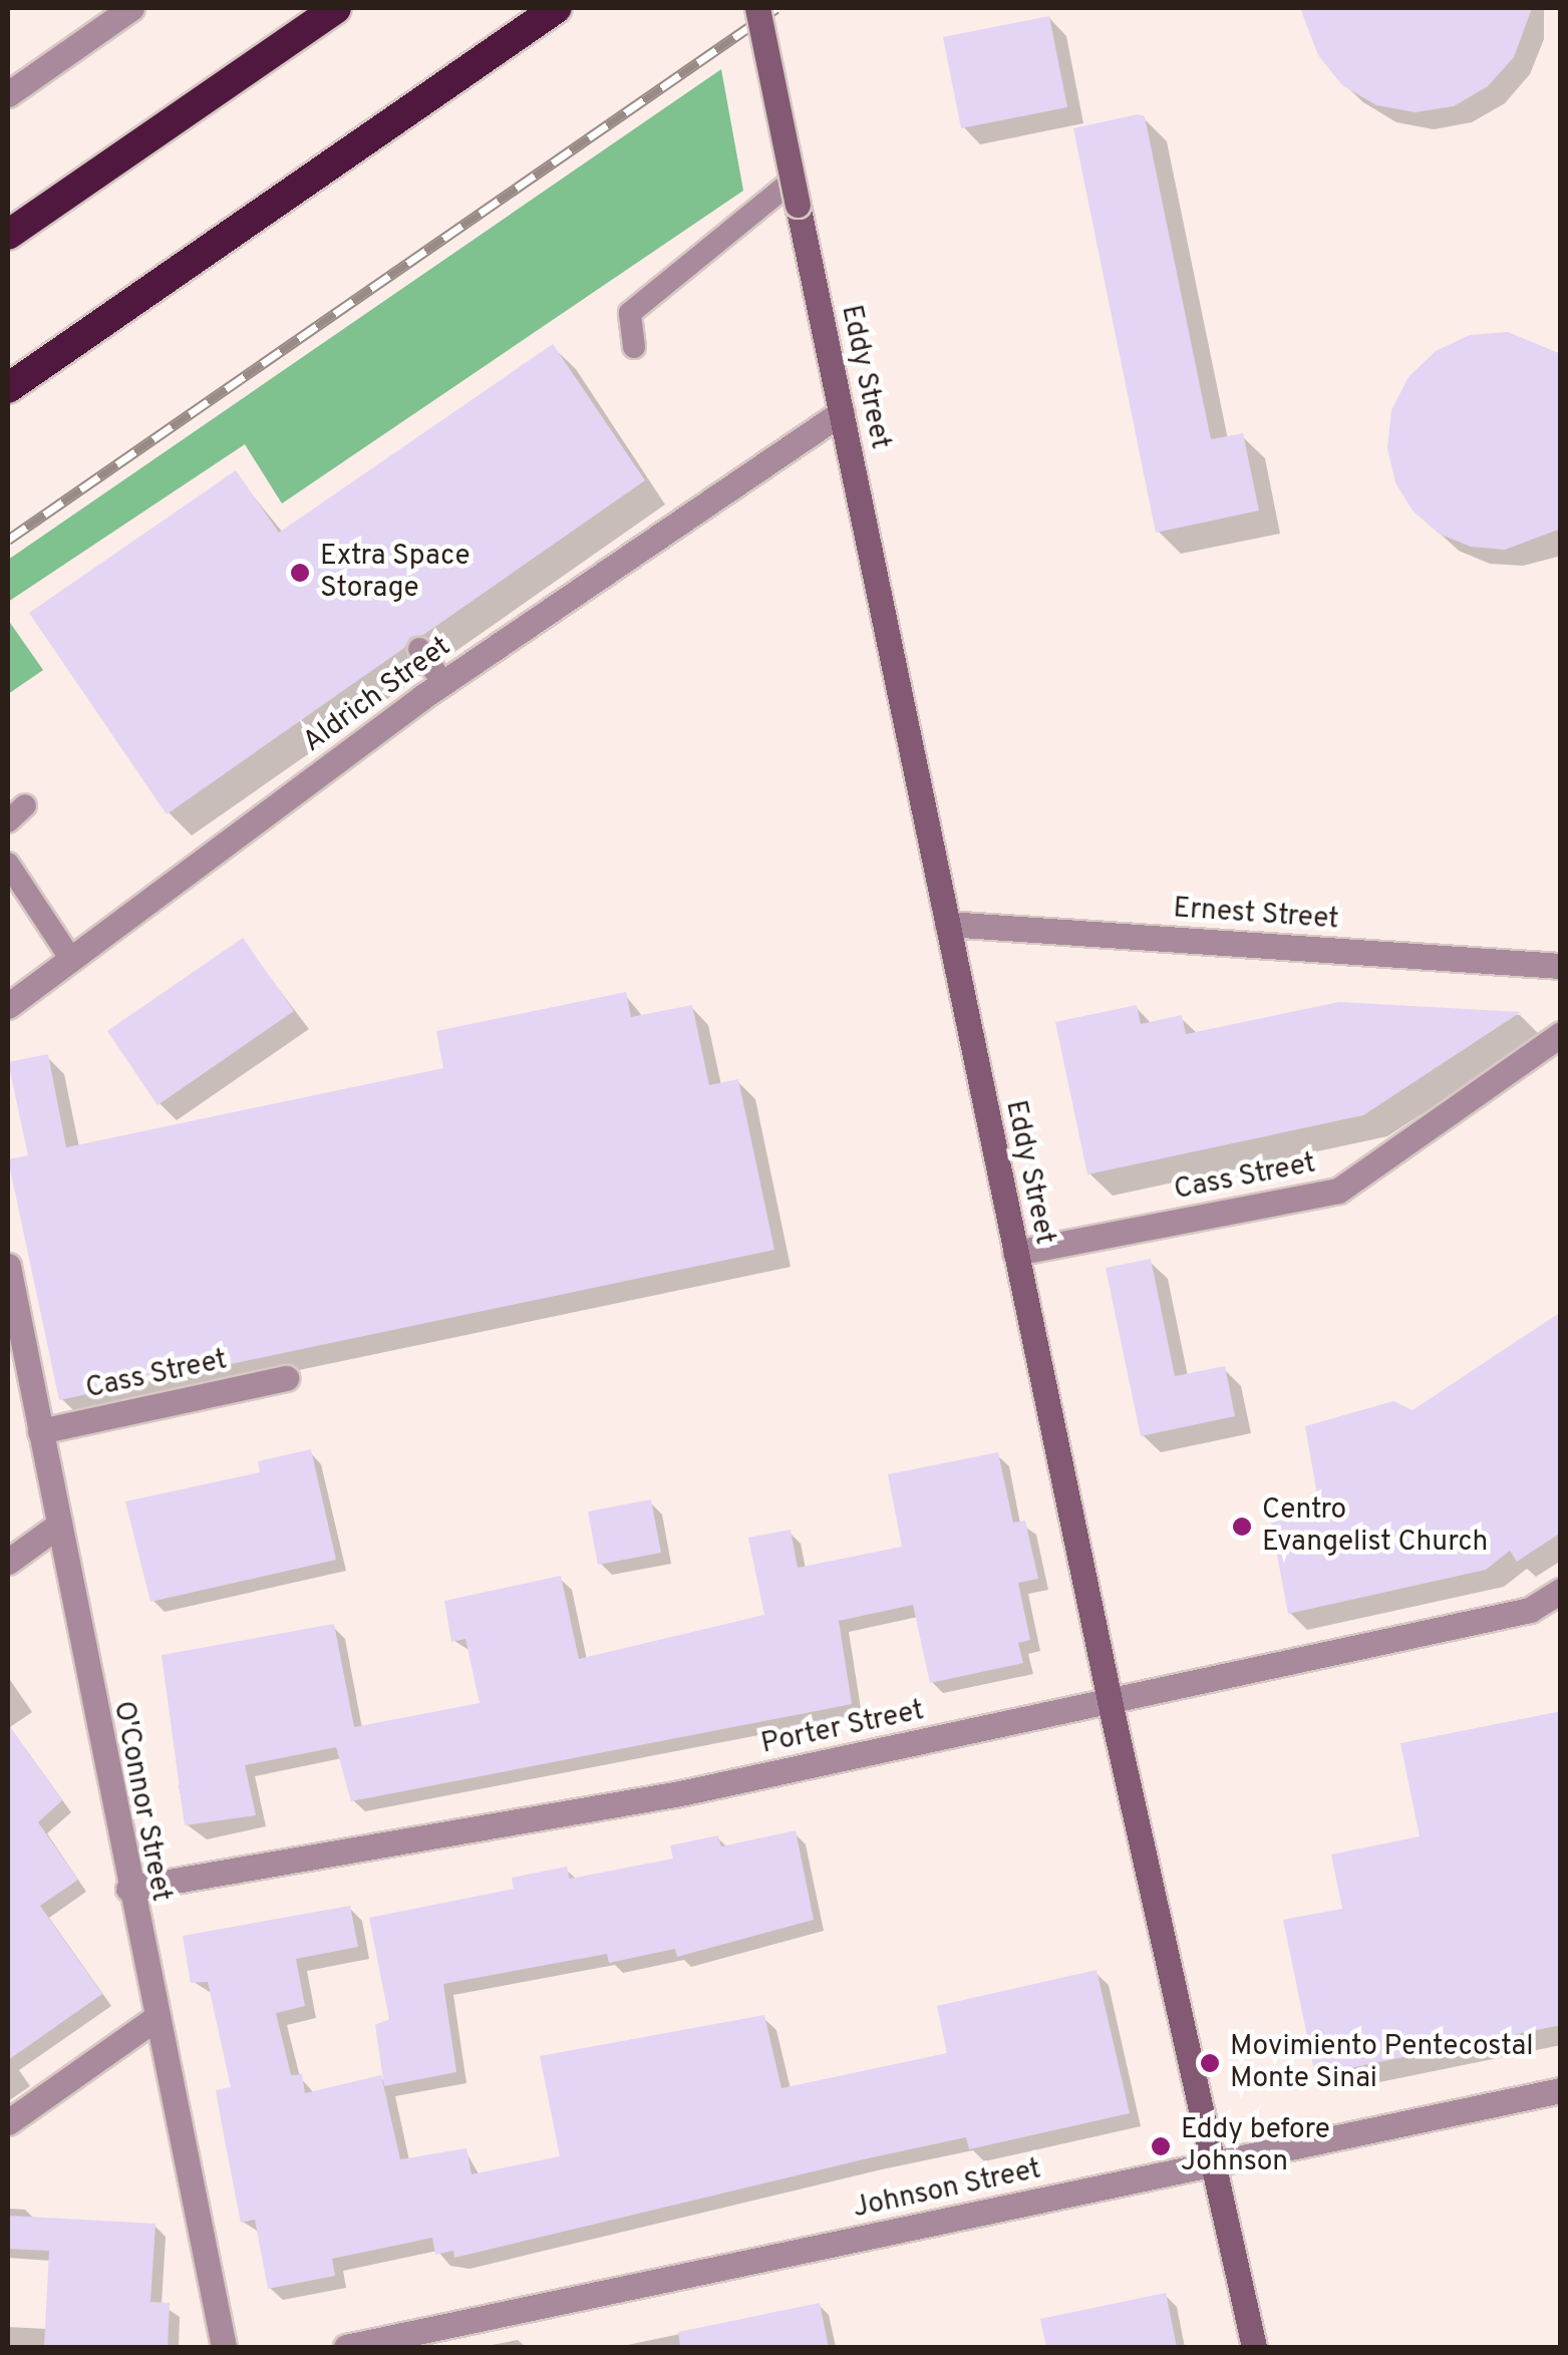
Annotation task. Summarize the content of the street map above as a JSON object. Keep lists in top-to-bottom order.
{
  "streets": {
    "main road": ["Eddy Street"],
    "street": [
      "Aldrich Street",
      "Ernest Street",
      "Cass Street",
      "Porter Street",
      "O'Connor Street",
      "Johnson Street"
    ]
  },
  "crossings": [
    ["Eddy Street", "Aldrich Street"],
    ["Eddy Street", "Ernest Street"],
    ["Eddy Street", "Cass Street"],
    ["Eddy Street", "Porter Street"],
    ["Eddy Street", "Johnson Street"],
    ["Cass Street", "O'Connor Street"],
    ["Porter Street", "O'Connor Street"]
  ],
  "places": [
    "Extra Space Storage",
    "Centro Evangelist Church",
    "Movimiento Pentecostal Monte Sinai",
    "Eddy before Johnson"
  ]
}
